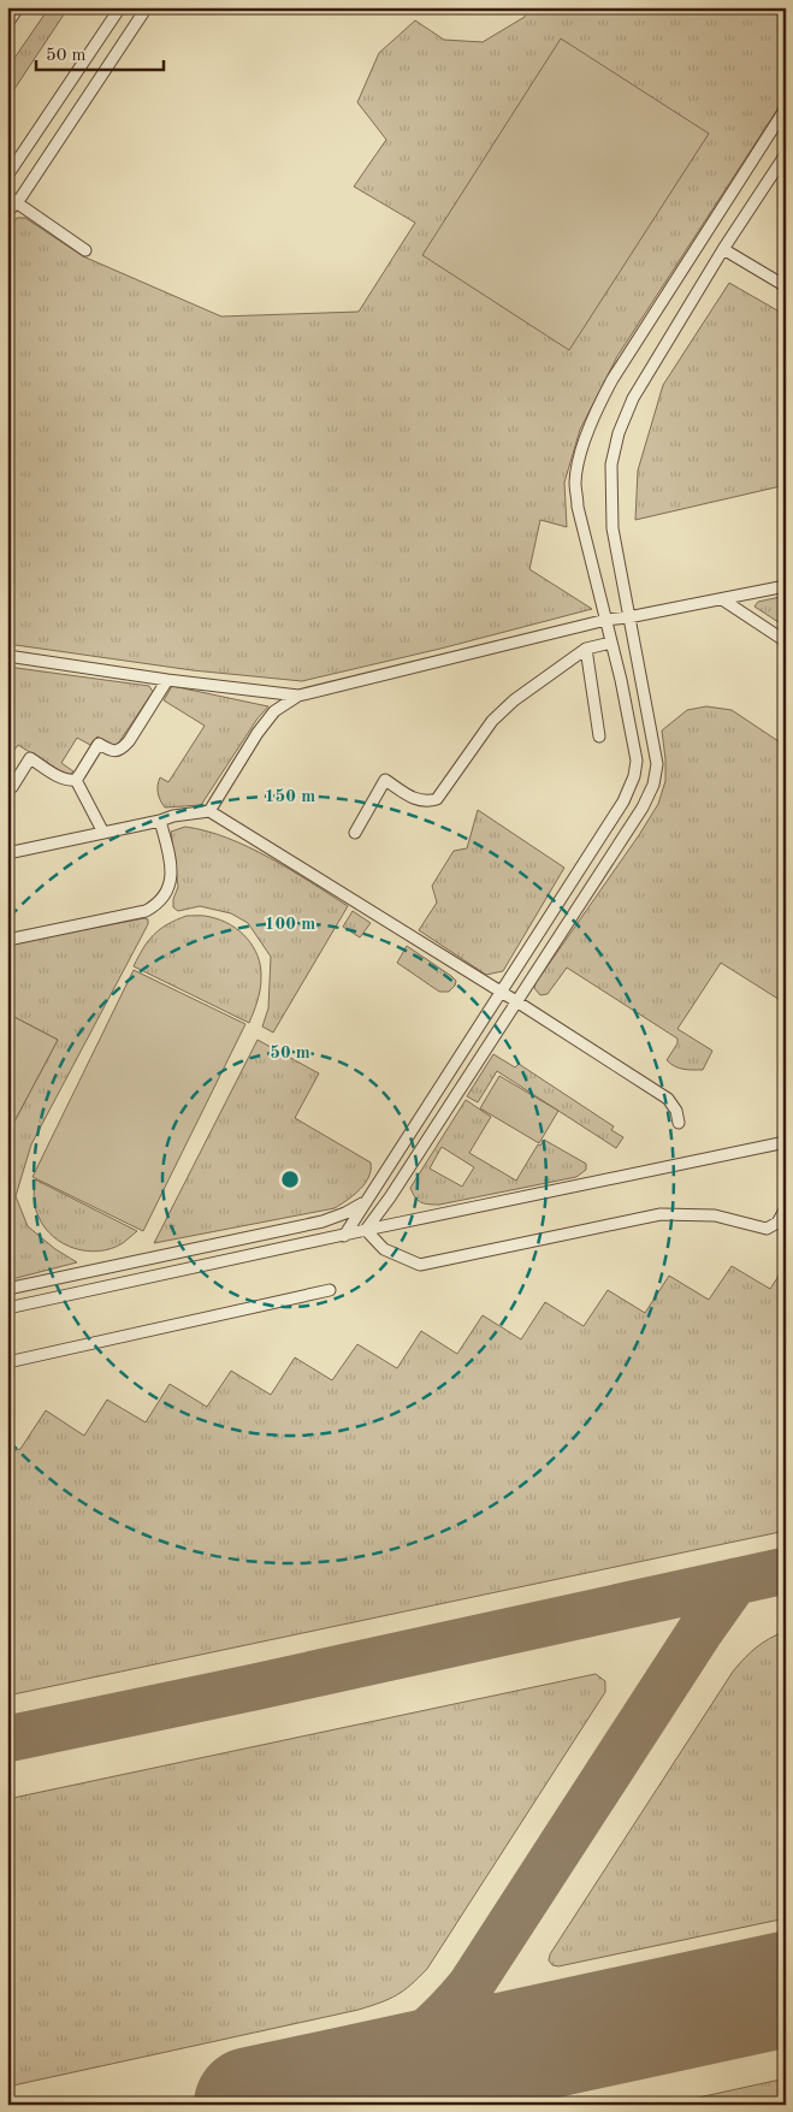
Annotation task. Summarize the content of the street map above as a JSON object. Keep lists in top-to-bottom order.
{
  "scale_bar": "50 m",
  "rings": ["150 m", "100 m", "50 m"]
}
